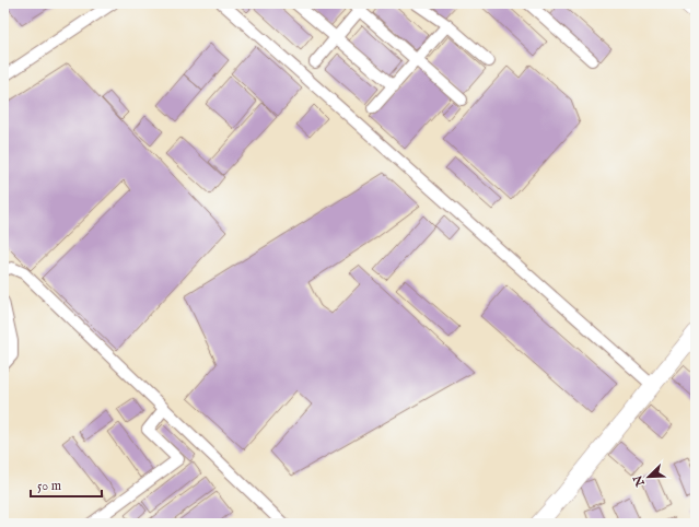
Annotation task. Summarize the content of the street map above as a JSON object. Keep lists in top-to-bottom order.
{
  "scale_bar": "50 m",
  "north": "bottom left"
}
